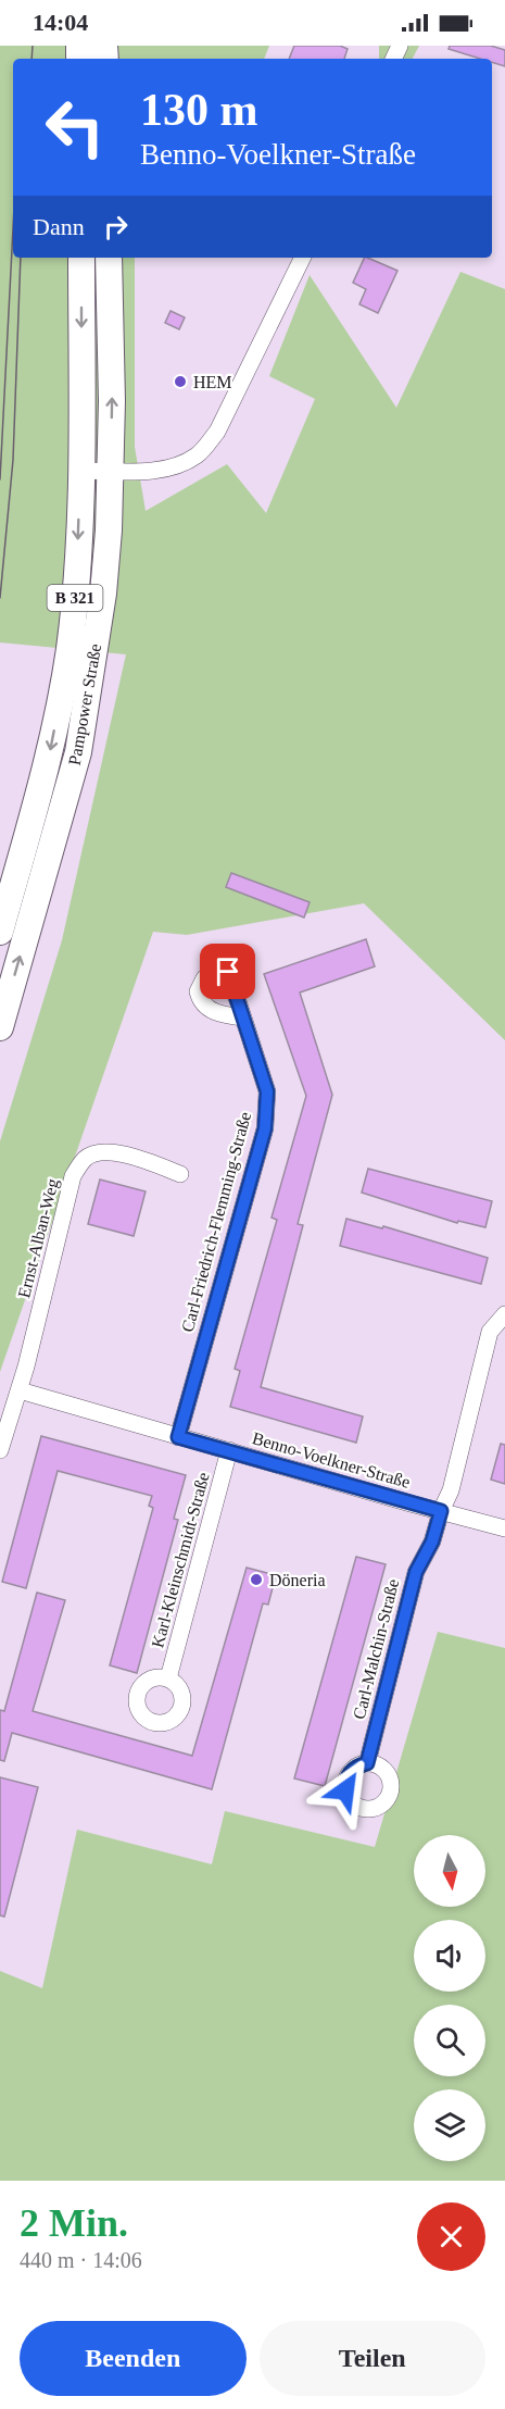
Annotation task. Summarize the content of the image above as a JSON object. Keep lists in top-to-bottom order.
{
  "streets": {
    "main road": ["B 321", "Pampower Straße"],
    "street": [
      "Carl-Friedrich-Flemming-Straße",
      "Ernst-Alban-Weg",
      "Benno-Voelkner-Straße",
      "Karl-Kleinschmidt-Straße",
      "Carl-Malchin-Straße"
    ]
  },
  "crossings": [
    ["Carl-Friedrich-Flemming-Straße", "Benno-Voelkner-Straße"],
    ["Ernst-Alban-Weg", "Benno-Voelkner-Straße"],
    ["Benno-Voelkner-Straße", "Karl-Kleinschmidt-Straße"],
    ["Benno-Voelkner-Straße", "Carl-Malchin-Straße"]
  ],
  "places": ["HEM", "Döneria"],
  "north": "bottom",
  "page": {
    "status": "14:04",
    "turn": ["130 m", "Benno-Voelkner-Straße"],
    "then": "Dann",
    "heading": ["2 Min.", "440 m · 14:06"],
    "buttons": ["Beenden", "Teilen"]
  }
}
